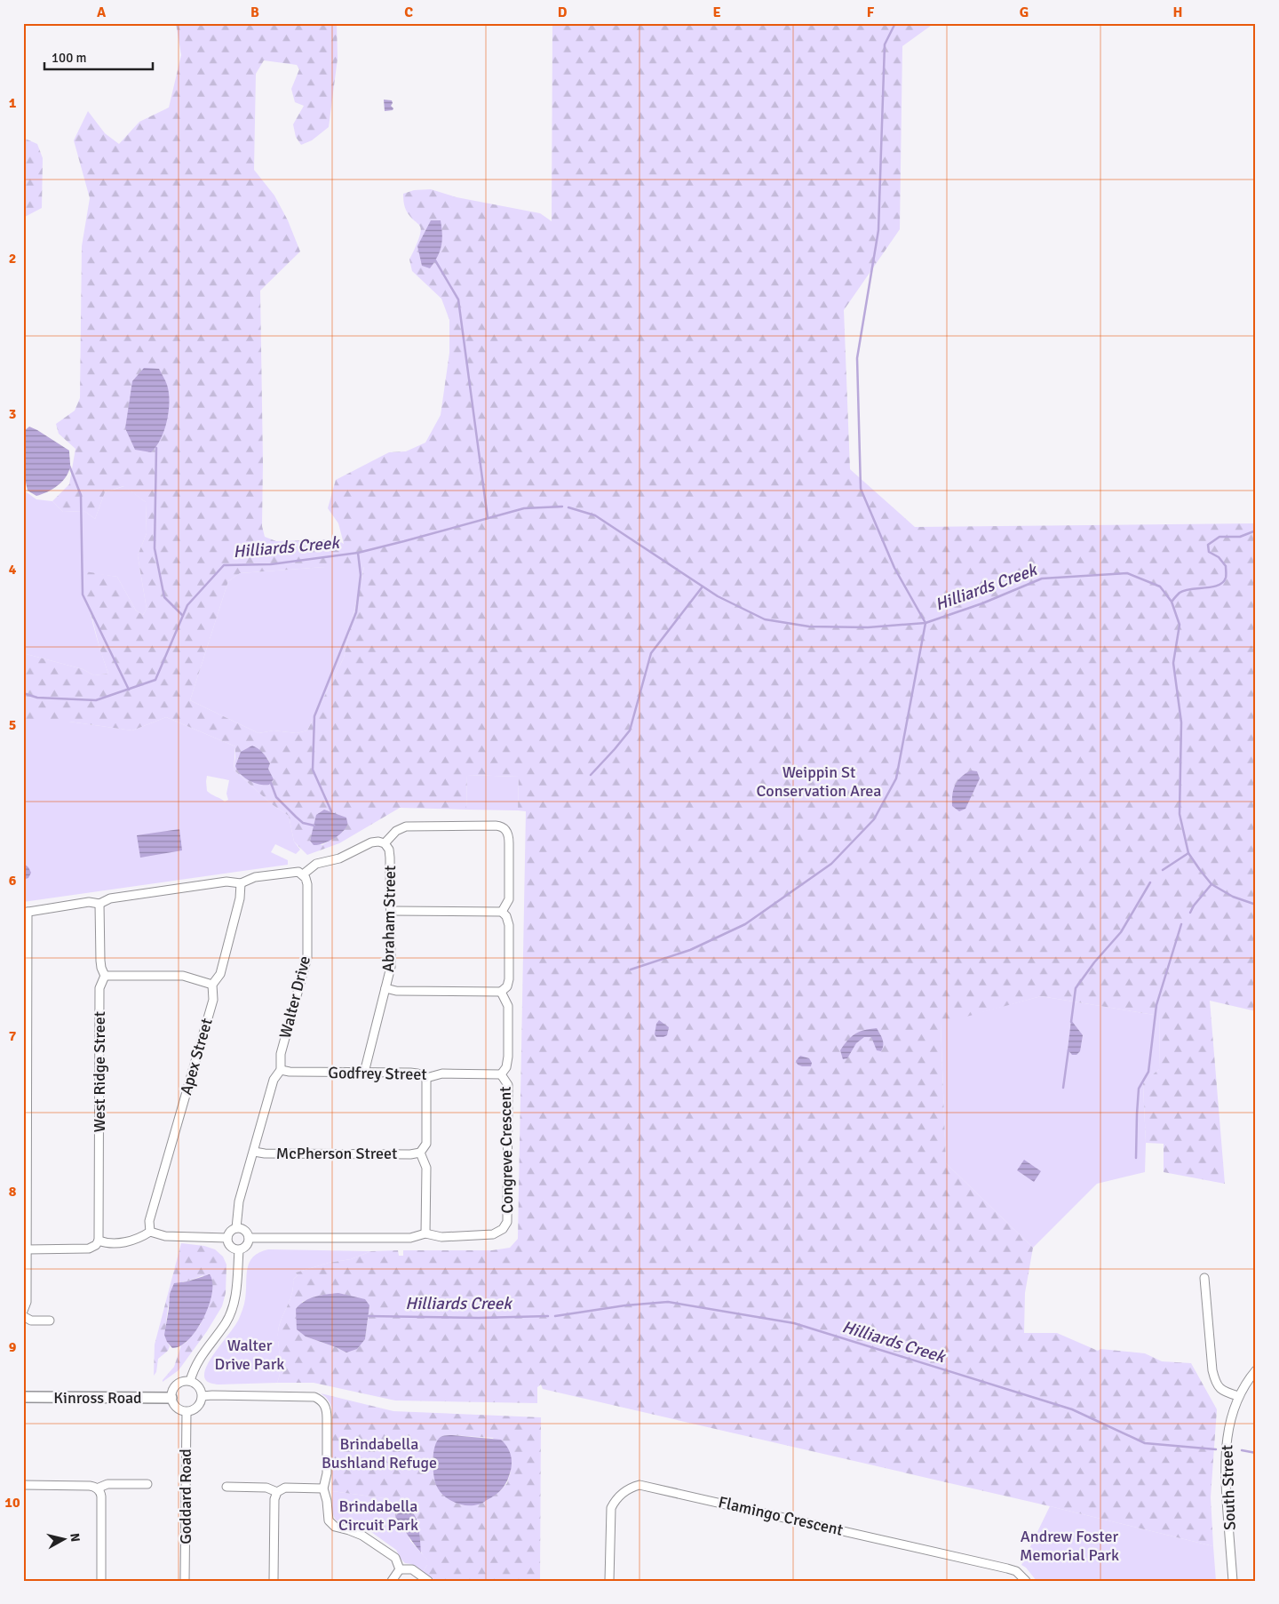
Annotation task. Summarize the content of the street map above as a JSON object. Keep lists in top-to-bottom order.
{
  "streets": {
    "street": [
      "Abraham Street",
      "Walter Drive",
      "Apex Street",
      "West Ridge Street",
      "Godfrey Street",
      "Congreve Crescent",
      "McPherson Street",
      "Kinross Road",
      "South Street",
      "Goddard Road",
      "Flamingo Crescent"
    ]
  },
  "crossings": [
    ["Abraham Street", "Godfrey Street"],
    ["Walter Drive", "Godfrey Street"],
    ["Walter Drive", "Congreve Crescent"],
    ["Walter Drive", "McPherson Street"],
    ["Godfrey Street", "Congreve Crescent"],
    ["Kinross Road", "Goddard Road"]
  ],
  "water": ["Hilliards Creek"],
  "parks": [
    "Weippin St Conservation Area",
    "Walter Drive Park",
    "Brindabella Bushland Refuge",
    "Brindabella Circuit Park",
    "Andrew Foster Memorial Park"
  ],
  "scale_bar": "100 m",
  "north": "right",
  "grid": {
    "columns": [
      "A",
      "B",
      "C",
      "D",
      "E",
      "F",
      "G",
      "H"
    ],
    "rows": [
      "1",
      "2",
      "3",
      "4",
      "5",
      "6",
      "7",
      "8",
      "9",
      "10"
    ]
  }
}
